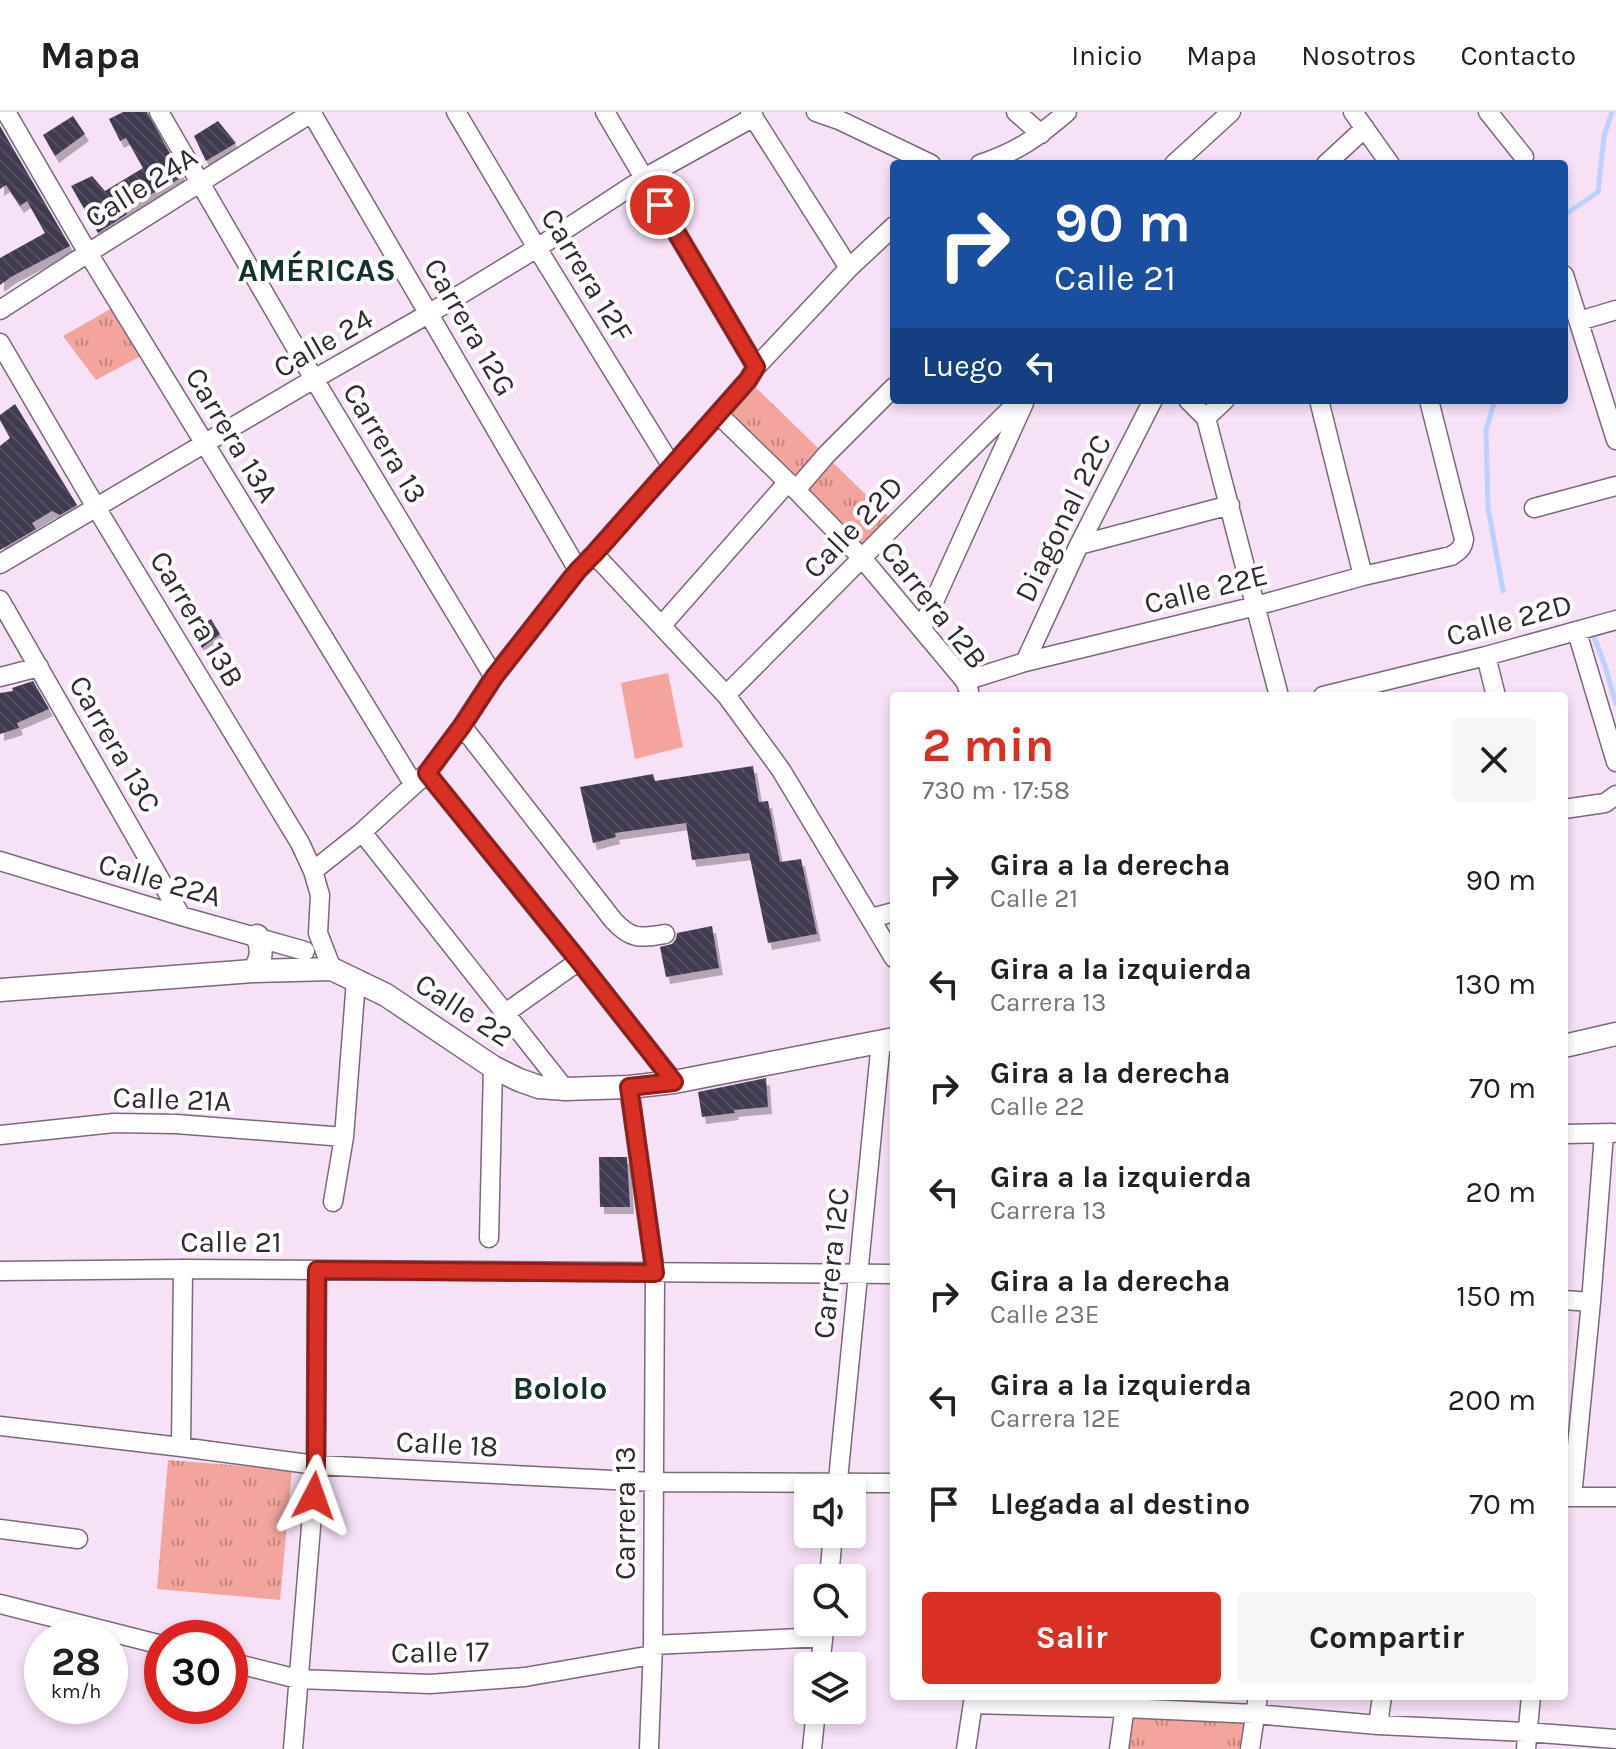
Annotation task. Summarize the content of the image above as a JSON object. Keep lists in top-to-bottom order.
{
  "streets": {
    "street": [
      "Calle 24A",
      "Carrera 12F",
      "Carrera 12G",
      "Calle 24",
      "Carrera 13A",
      "Carrera 13",
      "Diagonal 22C",
      "Calle 22D",
      "Calle 22E",
      "Carrera 12B",
      "Carrera 13B",
      "Carrera 13C",
      "Calle 22A",
      "Calle 22",
      "Calle 21A",
      "Calle 21",
      "Carrera 12C",
      "Calle 18",
      "Calle 17"
    ]
  },
  "crossings": [
    ["Calle 24A", "Carrera 12G"],
    ["Calle 24A", "Carrera 13A"],
    ["Calle 24A", "Carrera 13"],
    ["Carrera 12F", "Calle 24"],
    ["Carrera 12G", "Calle 24"],
    ["Calle 24", "Carrera 13A"],
    ["Calle 24", "Carrera 13"],
    ["Calle 24", "Carrera 13B"],
    ["Carrera 13", "Calle 22"],
    ["Carrera 13", "Calle 21"],
    ["Carrera 13", "Calle 18"],
    ["Carrera 13", "Calle 17"],
    ["Diagonal 22C", "Calle 22E"],
    ["Calle 22D", "Carrera 12B"],
    ["Calle 22E", "Carrera 12B"],
    ["Carrera 13B", "Calle 22"],
    ["Carrera 13C", "Calle 22A"],
    ["Calle 22A", "Calle 22"],
    ["Calle 22", "Carrera 12C"],
    ["Calle 21", "Carrera 12C"]
  ],
  "districts": ["AMÉRICAS", "Bololo"],
  "page": {
    "header": "Mapa",
    "nav": [
      "Inicio",
      "Mapa",
      "Nosotros",
      "Contacto"
    ],
    "turn": ["90 m", "Calle 21"],
    "then": "Luego",
    "heading": ["2 min", "730 m · 17:58"],
    "list": [
      {
        "name": "Gira a la derecha",
        "note": "Calle 21",
        "value": "90 m"
      },
      {
        "name": "Gira a la izquierda",
        "note": "Carrera 13",
        "value": "130 m"
      },
      {
        "name": "Gira a la derecha",
        "note": "Calle 22",
        "value": "70 m"
      },
      {
        "name": "Gira a la izquierda",
        "note": "Carrera 13",
        "value": "20 m"
      },
      {
        "name": "Gira a la derecha",
        "note": "Calle 23E",
        "value": "150 m"
      },
      {
        "name": "Gira a la izquierda",
        "note": "Carrera 12E",
        "value": "200 m"
      },
      {
        "name": "Llegada al destino",
        "value": "70 m"
      }
    ],
    "buttons": ["Salir", "Compartir"],
    "speed": "28 km/h",
    "limit": "30"
  }
}
